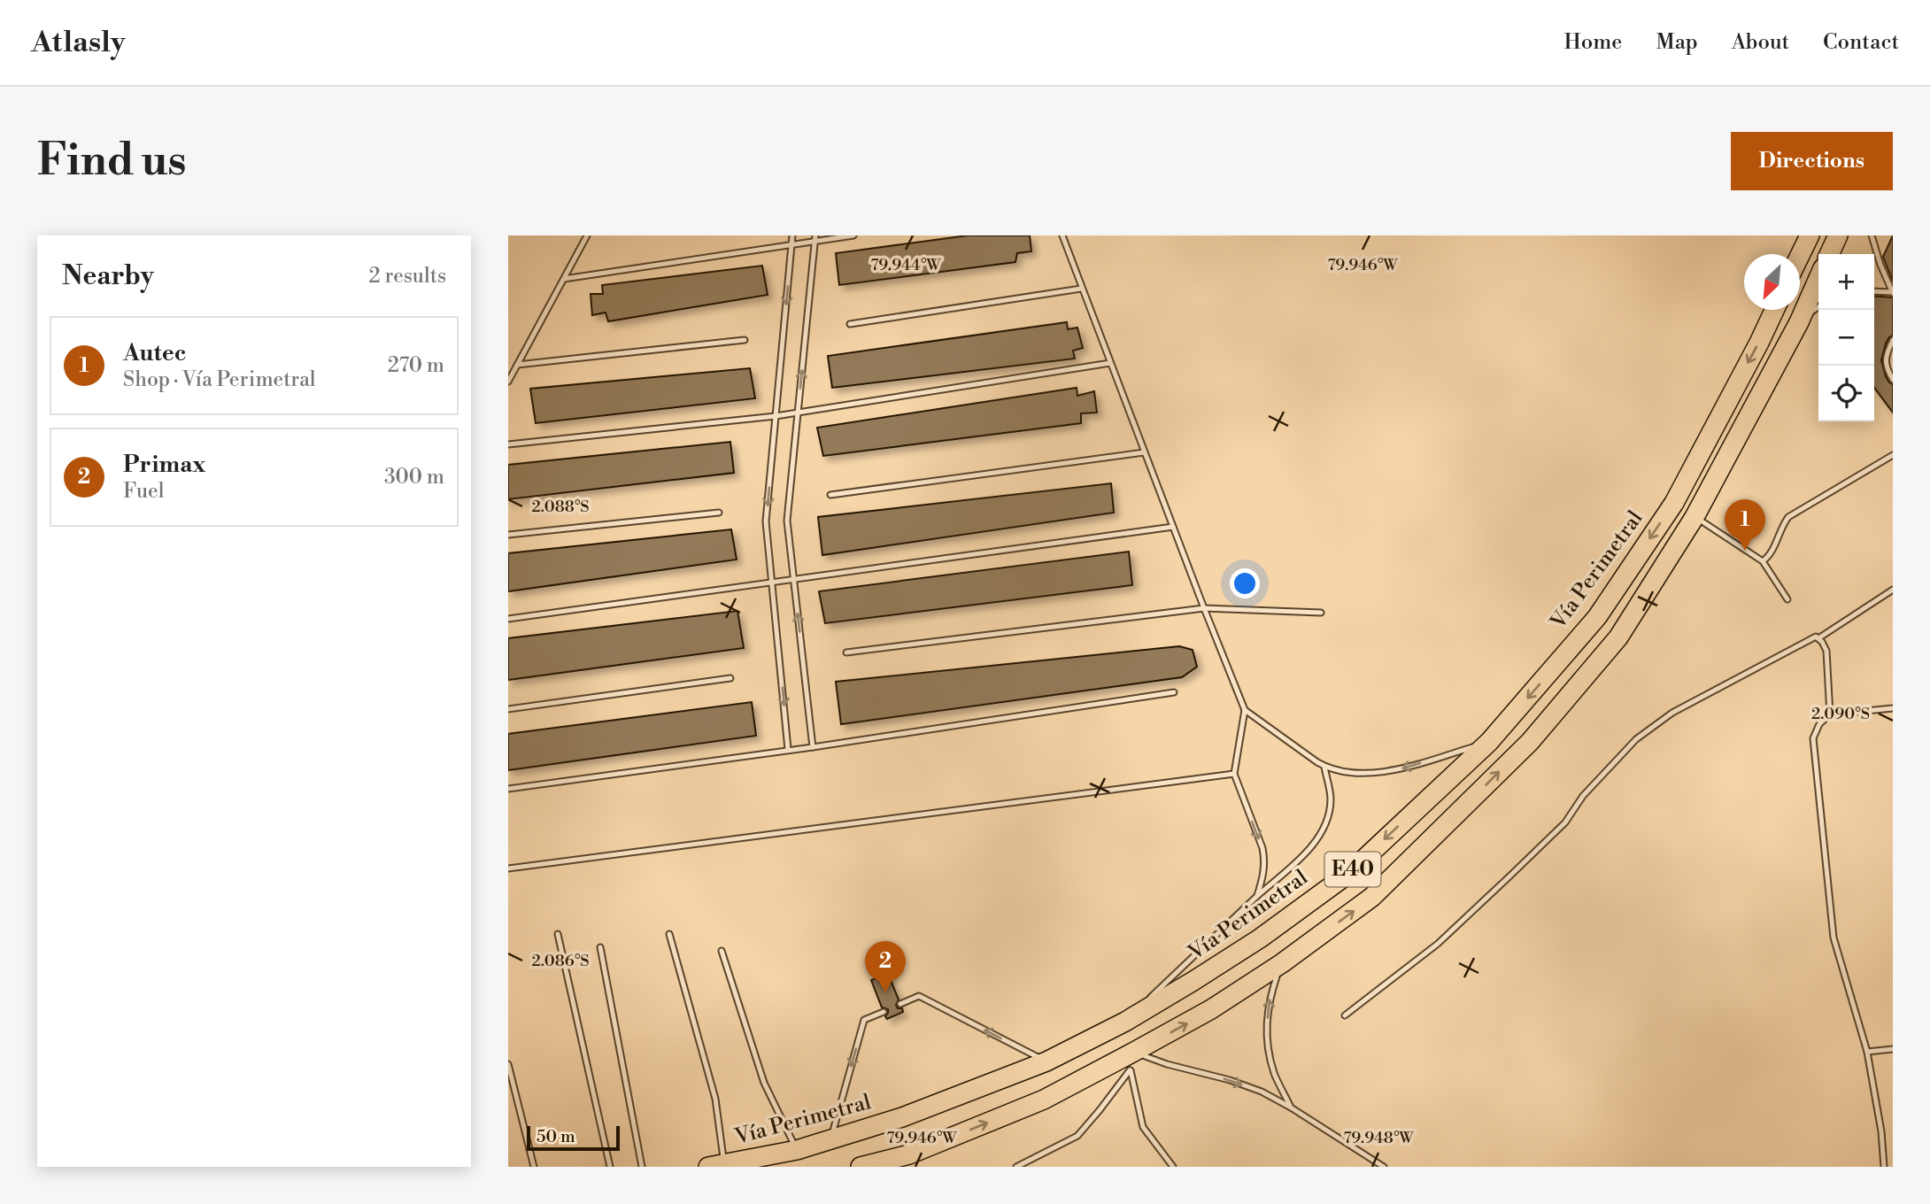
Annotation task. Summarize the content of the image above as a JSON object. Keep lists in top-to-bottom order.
{
  "streets": {
    "highway": ["Vía Perimetral", "E40"]
  },
  "scale_bar": "50 m",
  "north": "bottom left",
  "page": {
    "header": "Atlasly",
    "nav": [
      "Home",
      "Map",
      "About",
      "Contact"
    ],
    "buttons": "Directions",
    "title": "Find us",
    "heading": ["Nearby", "2 results"],
    "map_buttons": ["+", "−"],
    "list": [
      {
        "mark": "1",
        "name": "Autec",
        "note": "Shop · Vía Perimetral",
        "value": "270 m"
      },
      {
        "mark": "2",
        "name": "Primax",
        "note": "Fuel",
        "value": "300 m"
      }
    ],
    "pins": ["1", "2"],
    "scale": "50 m"
  },
  "coordinates": [
    "79.946°W",
    "79.944°W",
    "2.088°S",
    "2.090°S",
    "2.086°S",
    "79.948°W"
  ]
}
